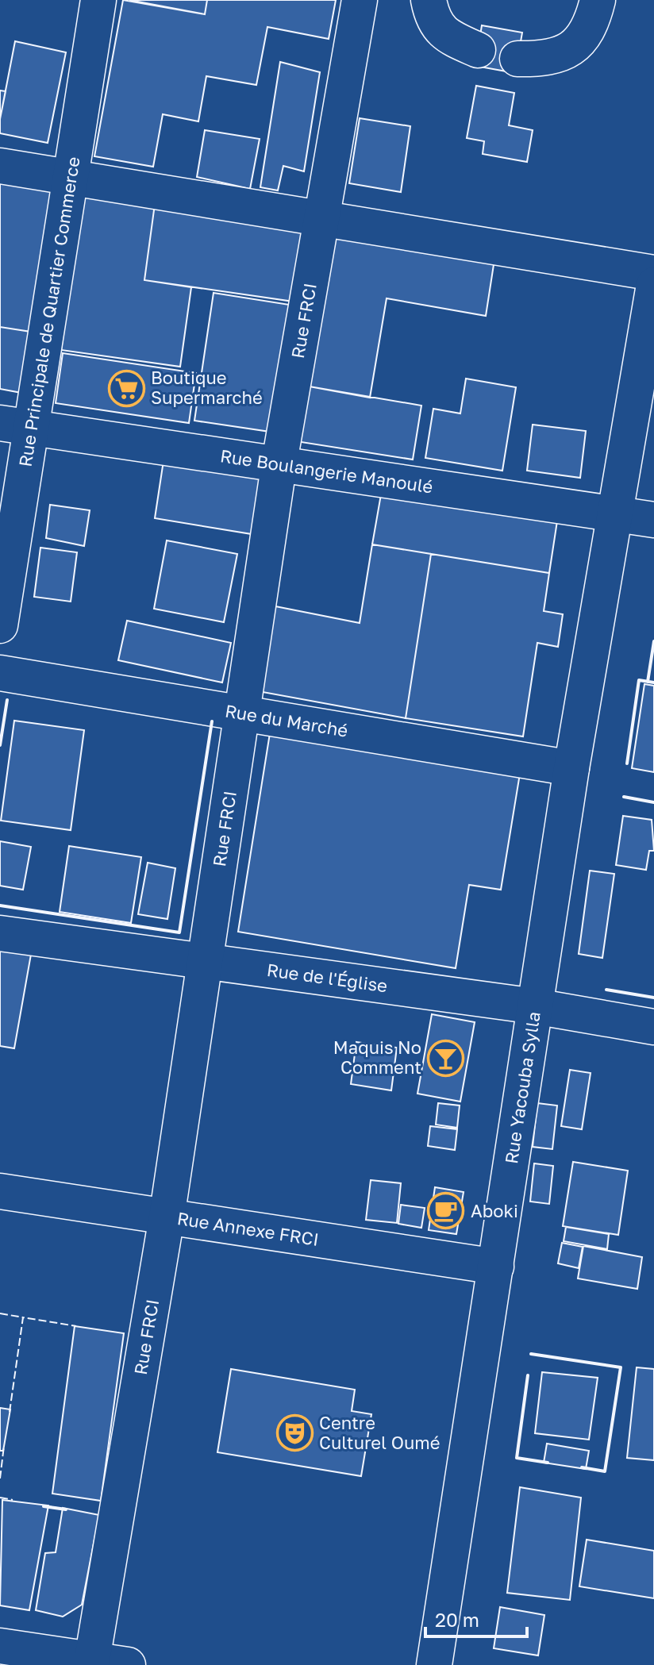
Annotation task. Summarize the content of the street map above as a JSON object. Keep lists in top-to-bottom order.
{
  "streets": {
    "street": [
      "Rue Principale de Quartier Commerce",
      "Rue FRCI",
      "Rue Boulangerie Manoulé",
      "Rue du Marché",
      "Rue de l'Église",
      "Rue Yacouba Sylla",
      "Rue Annexe FRCI"
    ]
  },
  "crossings": [
    ["Rue Principale de Quartier Commerce", "Rue Boulangerie Manoulé"],
    ["Rue FRCI", "Rue Boulangerie Manoulé"],
    ["Rue FRCI", "Rue du Marché"],
    ["Rue FRCI", "Rue de l'Église"],
    ["Rue FRCI", "Rue Annexe FRCI"],
    ["Rue Boulangerie Manoulé", "Rue Yacouba Sylla"],
    ["Rue du Marché", "Rue Yacouba Sylla"],
    ["Rue de l'Église", "Rue Yacouba Sylla"],
    ["Rue Yacouba Sylla", "Rue Annexe FRCI"]
  ],
  "places": {
    "supermarket": ["Boutique Supermarché"],
    "bar": ["Maquis No Comment"],
    "cafe": ["Aboki"],
    "theatre": ["Centre Culturel Oumé"]
  },
  "scale_bar": "20 m"
}
